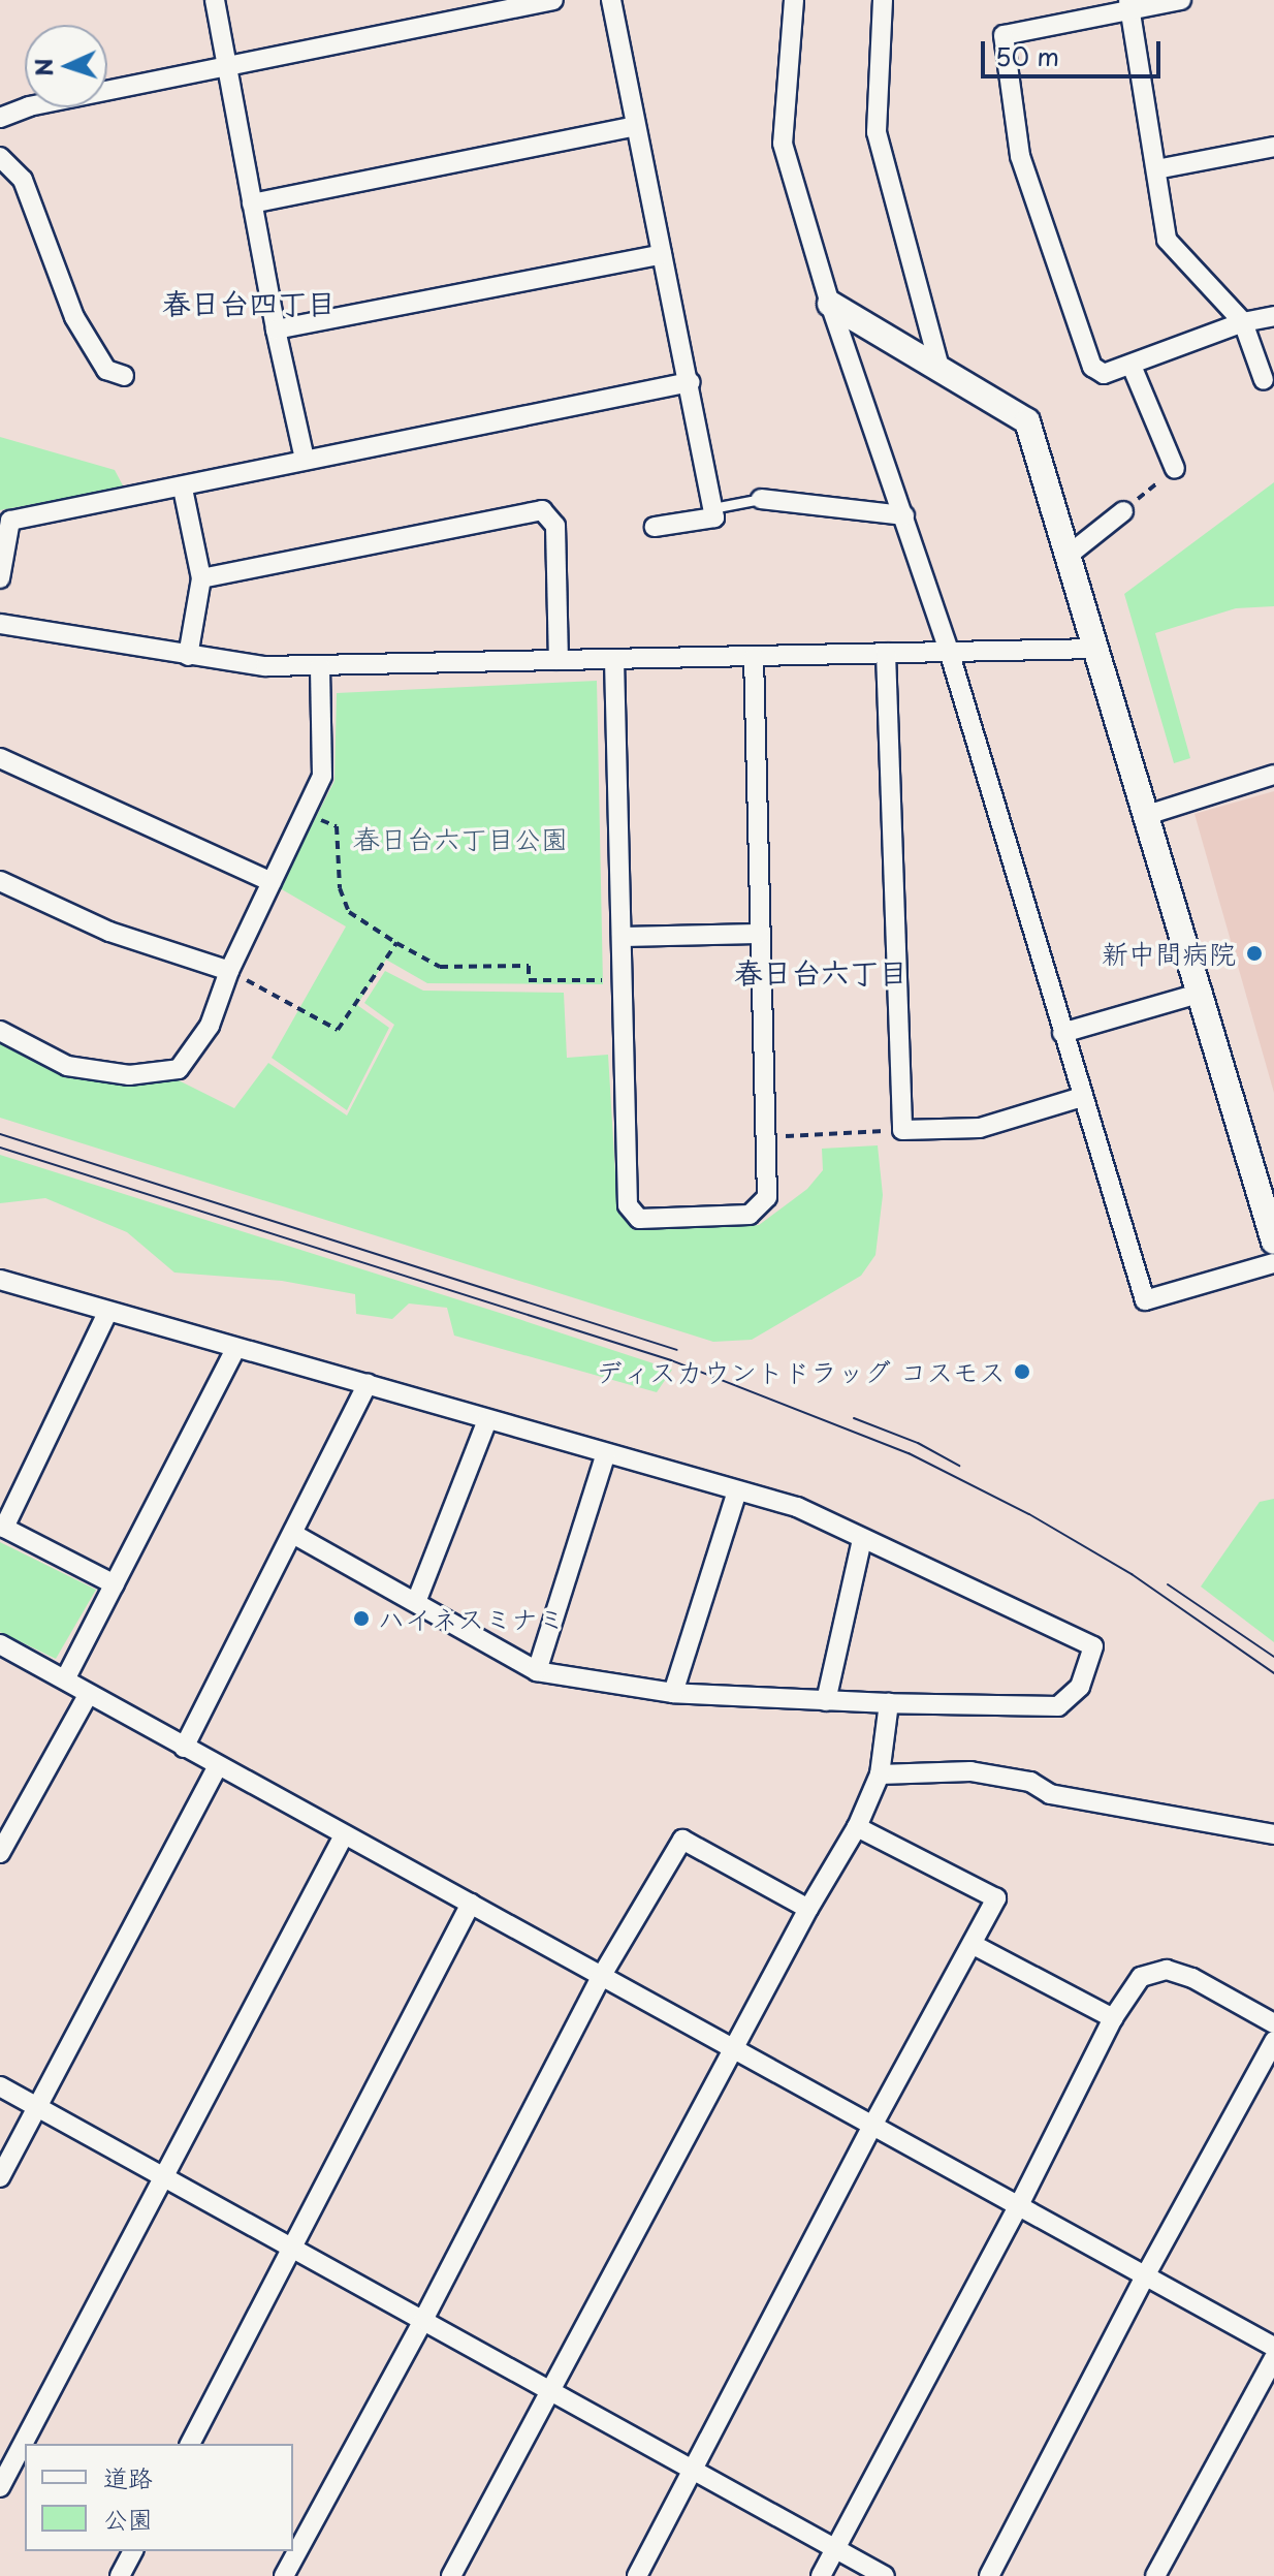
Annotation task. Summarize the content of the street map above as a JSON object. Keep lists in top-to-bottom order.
{
  "districts": ["春日台四丁目", "春日台六丁目"],
  "parks": ["春日台六丁目公園"],
  "places": ["新中間病院", "ディスカウントドラッグ コスモス", "ハイネスミナミ"],
  "legend": ["道路", "公園"],
  "scale_bar": "50 m",
  "north": "left"
}
